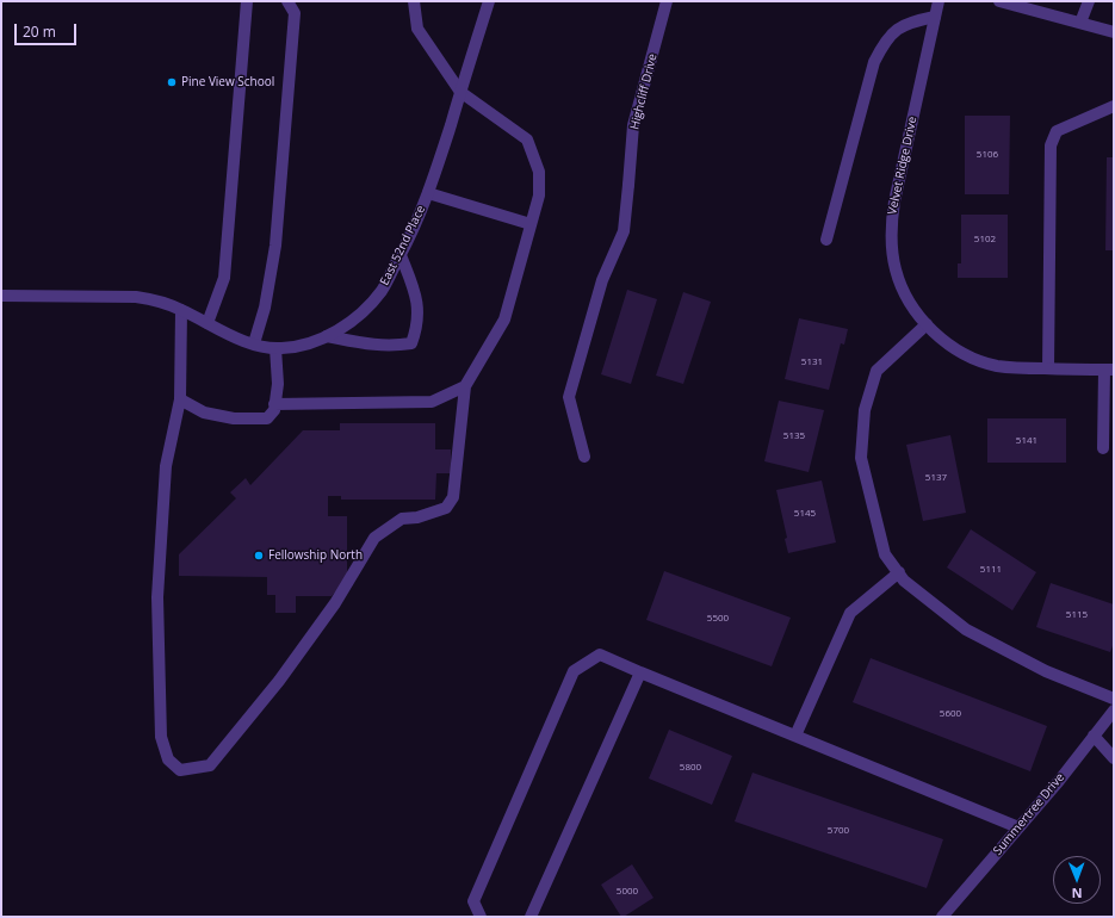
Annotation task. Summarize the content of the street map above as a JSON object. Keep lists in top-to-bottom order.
{
  "streets": {
    "street": [
      "Highcliff Drive",
      "Velvet Ridge Drive",
      "East 52nd Place",
      "Summertree Drive"
    ]
  },
  "places": ["Pine View School", "Fellowship North"],
  "house_numbers": [
    "5106",
    "5102",
    "5131",
    "5135",
    "5141",
    "5137",
    "5145",
    "5111",
    "5115",
    "5500",
    "5600",
    "5800",
    "5700",
    "5000"
  ],
  "scale_bar": "20 m",
  "north": "bottom"
}
